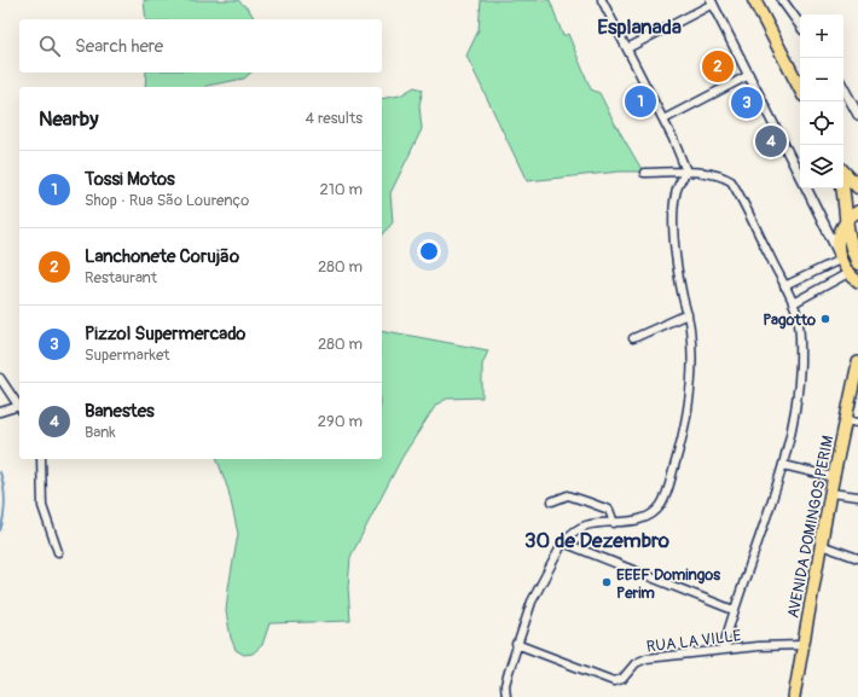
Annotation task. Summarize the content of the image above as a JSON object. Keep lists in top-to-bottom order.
{
  "streets": {
    "main road": ["AVENIDA DOMINGOS PERIM"],
    "street": ["RUA LA VILLE"]
  },
  "crossings": [
    ["AVENIDA DOMINGOS PERIM", "RUA LA VILLE"]
  ],
  "districts": ["Esplanada", "30 de Dezembro"],
  "places": ["Pagotto", "EEEF Domingos Perim"],
  "page": {
    "map_buttons": ["+", "−"],
    "search": "Search here",
    "pins": [
      "2",
      "1",
      "3",
      "4"
    ],
    "heading": ["Nearby", "4 results"],
    "list": [
      {
        "mark": "1",
        "name": "Tossi Motos",
        "note": "Shop · Rua São Lourenço",
        "value": "210 m"
      },
      {
        "mark": "2",
        "name": "Lanchonete Corujão",
        "note": "Restaurant",
        "value": "280 m"
      },
      {
        "mark": "3",
        "name": "Pizzol Supermercado",
        "note": "Supermarket",
        "value": "280 m"
      },
      {
        "mark": "4",
        "name": "Banestes",
        "note": "Bank",
        "value": "290 m"
      }
    ]
  }
}
